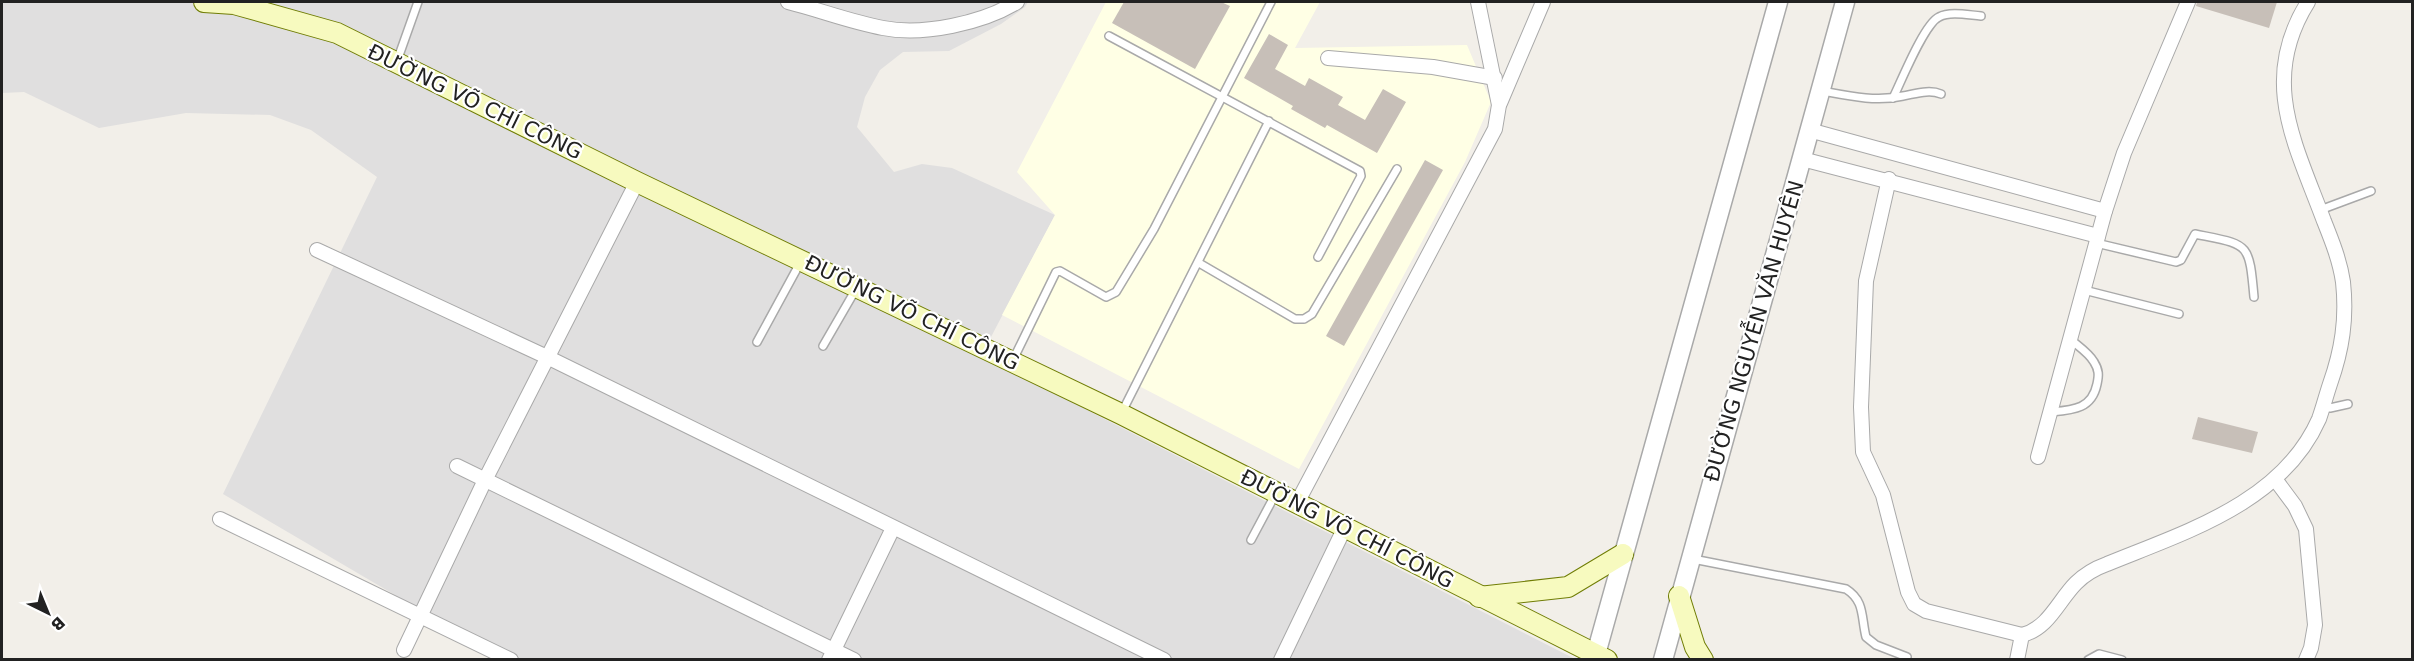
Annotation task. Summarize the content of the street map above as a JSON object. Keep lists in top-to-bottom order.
{
  "streets": {
    "main road": ["ĐƯỜNG VÕ CHÍ CÔNG"],
    "street": ["ĐƯỜNG NGUYỄN VĂN HUYÊN"]
  },
  "north": "bottom right"
}
